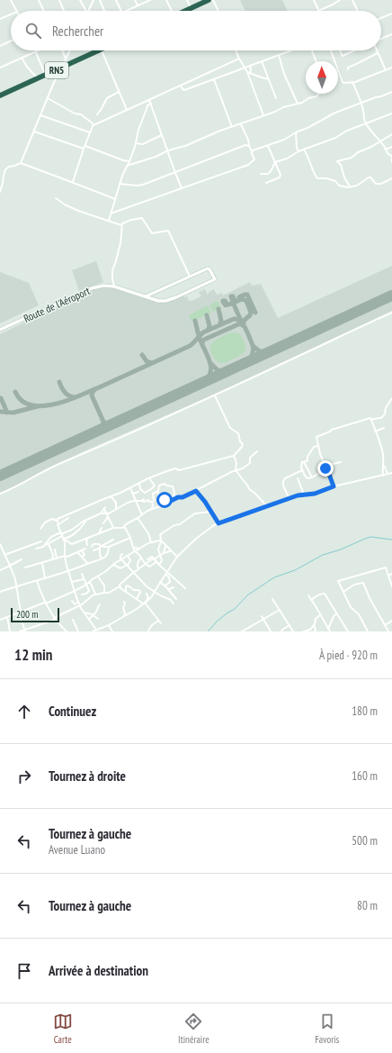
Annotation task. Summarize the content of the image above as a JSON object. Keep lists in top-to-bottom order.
{
  "streets": {
    "highway": ["RN5"],
    "main road": ["Route de l'Aéroport"]
  },
  "scale_bar": "200 m",
  "north": "top",
  "page": {
    "search": "Rechercher",
    "scale": "200 m",
    "heading": ["12 min", "À pied · 920 m"],
    "list": [
      ["Continuez", "180 m"],
      ["Tournez à droite", "160 m"],
      ["Tournez à gauche", "Avenue Luano", "500 m"],
      ["Tournez à gauche", "80 m"],
      "Arrivée à destination"
    ],
    "nav": ["Carte", "Itinéraire", "Favoris"]
  }
}
